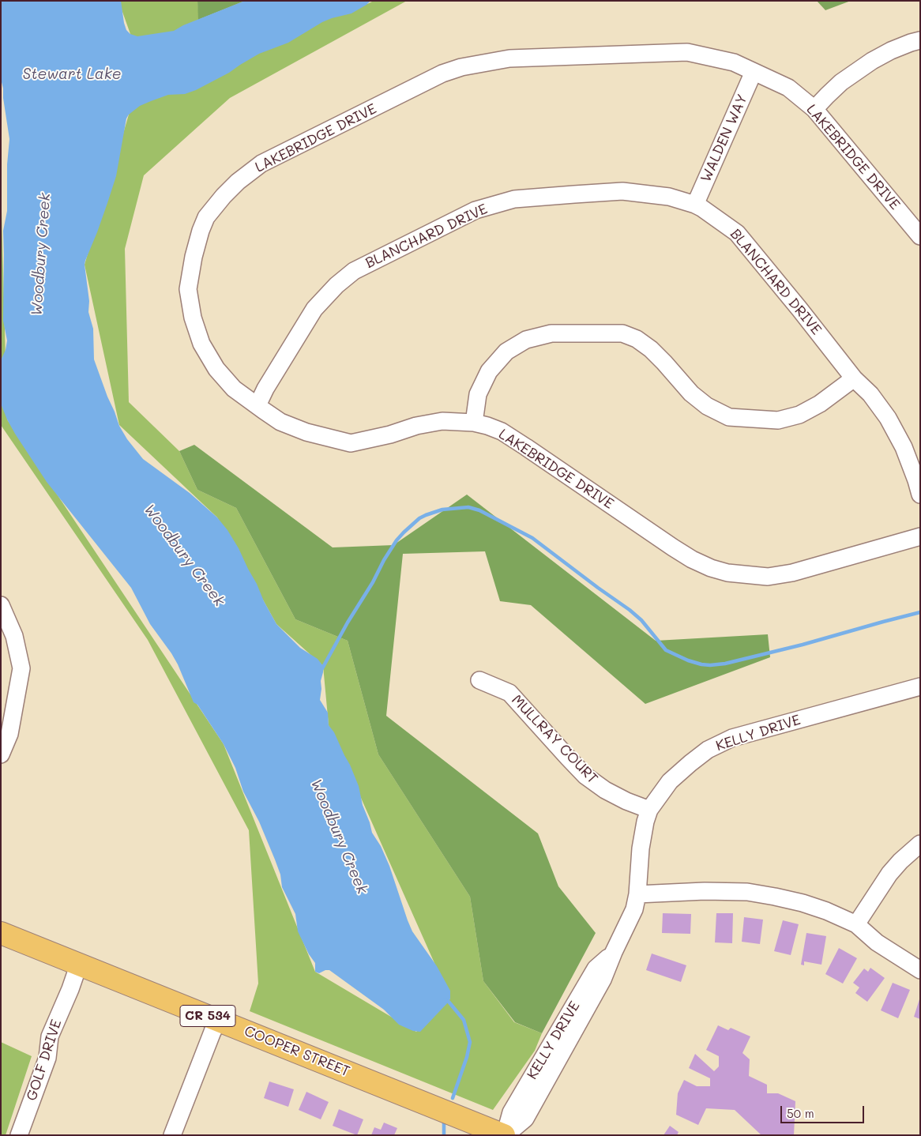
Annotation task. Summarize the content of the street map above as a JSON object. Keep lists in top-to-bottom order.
{
  "streets": {
    "main road": ["CR 534", "COOPER STREET"],
    "street": [
      "LAKEBRIDGE DRIVE",
      "WALDEN WAY",
      "BLANCHARD DRIVE",
      "KELLY DRIVE",
      "MULLRAY COURT",
      "GOLF DRIVE"
    ]
  },
  "crossings": [
    ["LAKEBRIDGE DRIVE", "WALDEN WAY"],
    ["LAKEBRIDGE DRIVE", "BLANCHARD DRIVE"],
    ["WALDEN WAY", "BLANCHARD DRIVE"],
    ["KELLY DRIVE", "MULLRAY COURT"],
    ["KELLY DRIVE", "COOPER STREET"],
    ["COOPER STREET", "GOLF DRIVE"]
  ],
  "water": ["Stewart Lake", "Woodbury Creek"],
  "scale_bar": "50 m"
}
